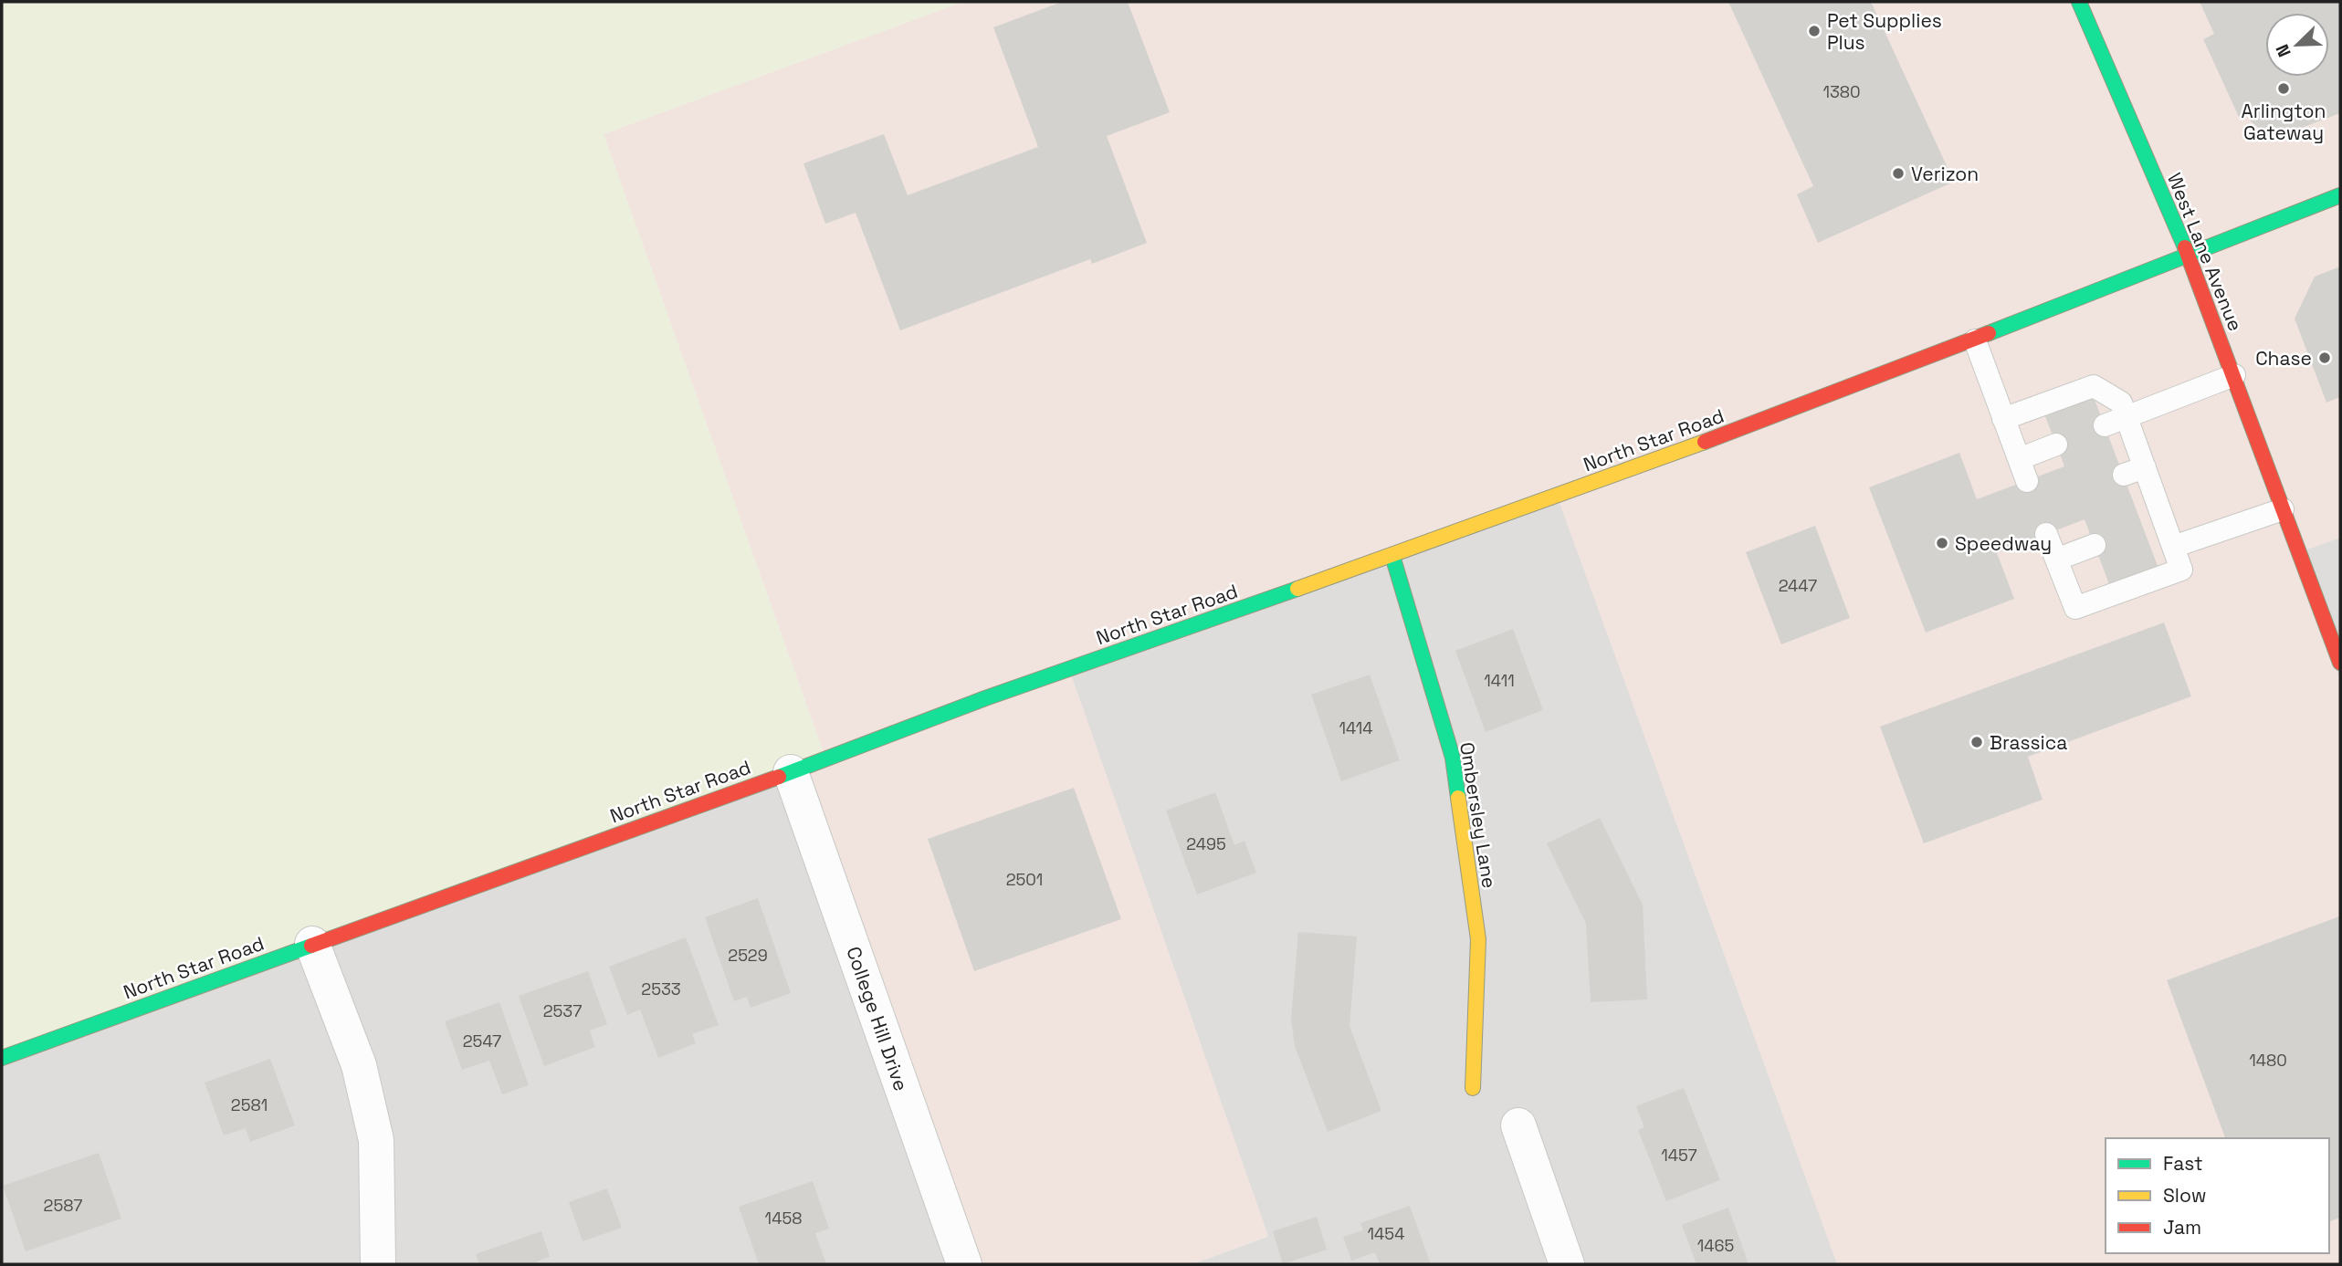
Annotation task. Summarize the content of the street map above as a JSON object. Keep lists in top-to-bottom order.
{
  "streets": {
    "street": [
      "West Lane Avenue",
      "North Star Road",
      "Ombersley Lane",
      "College Hill Drive"
    ]
  },
  "crossings": [
    ["West Lane Avenue", "North Star Road"],
    ["North Star Road", "Ombersley Lane"],
    ["North Star Road", "College Hill Drive"]
  ],
  "places": [
    "Pet Supplies Plus",
    "Arlington Gateway",
    "Verizon",
    "Chase",
    "Speedway",
    "Brassica"
  ],
  "house_numbers": [
    "1380",
    "2447",
    "1411",
    "1414",
    "2495",
    "2501",
    "2529",
    "2533",
    "2537",
    "2547",
    "1480",
    "2581",
    "1457",
    "2587",
    "1458",
    "1454",
    "1465"
  ],
  "legend": ["Fast", "Slow", "Jam"],
  "north": "bottom left"
}
